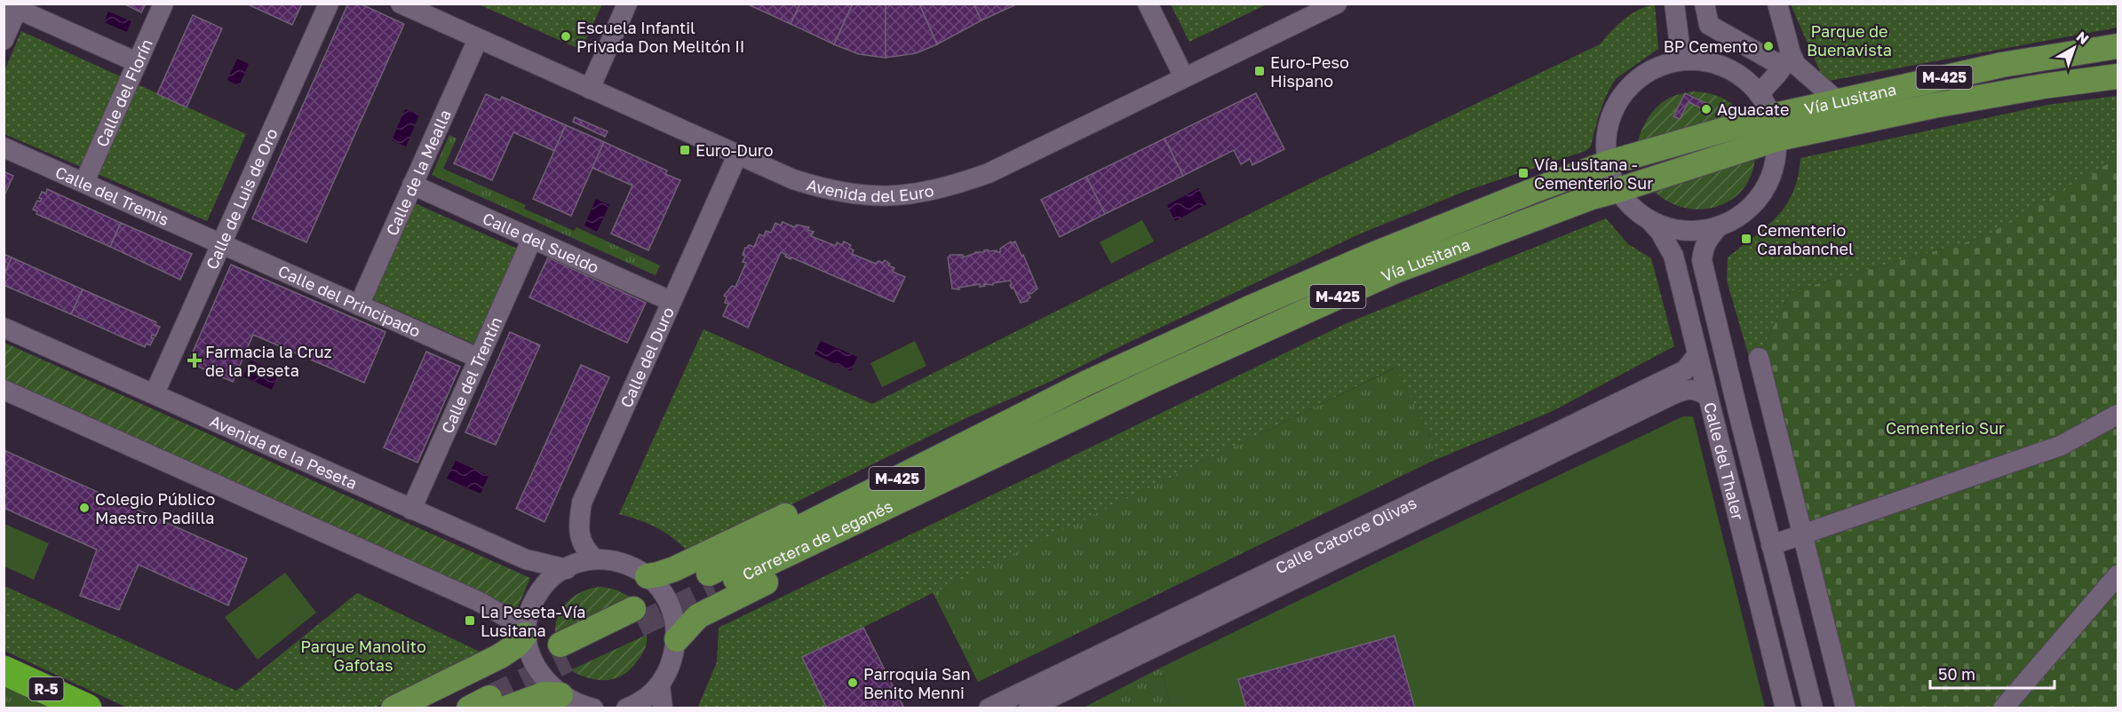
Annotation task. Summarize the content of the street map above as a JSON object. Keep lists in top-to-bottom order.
{
  "streets": {
    "highway": ["R-5"],
    "main road": ["M-425", "Vía Lusitana", "Carretera de Leganés"],
    "street": [
      "Calle del Florín",
      "Calle de la Mealla",
      "Avenida del Euro",
      "Calle del Tremis",
      "Calle de Luis de Oro",
      "Calle del Sueldo",
      "Calle del Principado",
      "Calle del Duro",
      "Calle del Trentín",
      "Avenida de la Peseta",
      "Calle del Thaler",
      "Calle Catorce Olivas"
    ]
  },
  "crossings": [
    ["M-425", "Vía Lusitana"],
    ["Calle del Florín", "Calle del Tremis"],
    ["Vía Lusitana", "Carretera de Leganés"],
    ["Calle de la Mealla", "Avenida del Euro"],
    ["Calle de la Mealla", "Calle del Sueldo"],
    ["Calle de la Mealla", "Calle del Principado"],
    ["Avenida del Euro", "Calle del Duro"],
    ["Calle del Tremis", "Calle de Luis de Oro"],
    ["Calle del Tremis", "Calle del Principado"],
    ["Calle de Luis de Oro", "Calle del Principado"],
    ["Calle de Luis de Oro", "Avenida de la Peseta"],
    ["Calle del Sueldo", "Calle del Duro"],
    ["Calle del Sueldo", "Calle del Trentín"],
    ["Calle del Principado", "Calle del Trentín"],
    ["Calle del Trentín", "Avenida de la Peseta"],
    ["Calle del Thaler", "Calle Catorce Olivas"]
  ],
  "parks": ["Parque de Buenavista", "Cementerio Sur", "Parque Manolito Gafotas"],
  "places": {
    "other": [
      "Escuela Infantil Privada Don Melitón II",
      "BP Cemento",
      "Aguacate",
      "Colegio Público Maestro Padilla",
      "Parroquia San Benito Menni"
    ],
    "transit": [
      "Euro-Peso Hispano",
      "Euro-Duro",
      "Vía Lusitana - Cementerio Sur",
      "Cementerio Carabanchel",
      "La Peseta-Vía Lusitana"
    ],
    "health": ["Farmacia la Cruz de la Peseta"]
  },
  "scale_bar": "50 m",
  "north": "top right"
}
